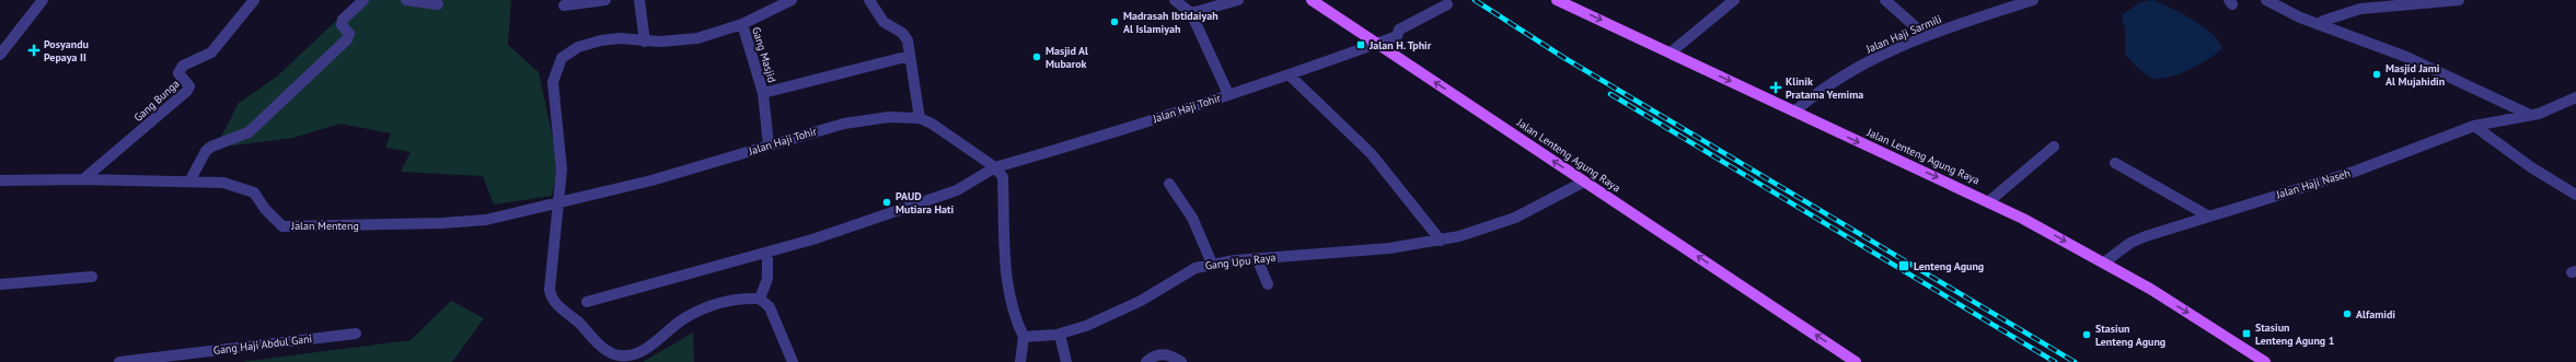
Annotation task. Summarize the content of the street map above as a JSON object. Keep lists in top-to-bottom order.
{
  "streets": {
    "main road": ["Jalan Lenteng Agung Raya"],
    "street": [
      "Jalan Haji Sarmili",
      "Gang Masjid",
      "Gang Bunga",
      "Jalan Haji Tohir",
      "Jalan Haji Naseh",
      "Jalan Menteng",
      "Gang Upu Raya",
      "Gang Haji Abdul Gani"
    ]
  },
  "crossings": [
    ["Jalan Haji Sarmili", "Jalan Lenteng Agung Raya"],
    ["Gang Masjid", "Jalan Haji Tohir"],
    ["Gang Bunga", "Jalan Menteng"],
    ["Jalan Haji Tohir", "Jalan Lenteng Agung Raya"],
    ["Jalan Haji Tohir", "Jalan Menteng"],
    ["Jalan Lenteng Agung Raya", "Jalan Haji Naseh"],
    ["Jalan Lenteng Agung Raya", "Gang Upu Raya"]
  ],
  "places": {
    "other": [
      "Madrasah Ibtidaiyah Al Islamiyah",
      "Masjid Al Mubarok",
      "Masjid Jami Al Mujahidin",
      "PAUD Mutiara Hati",
      "Alfamidi",
      "Stasiun Lenteng Agung"
    ],
    "transit": ["Jalan H. Tphir", "Lenteng Agung", "Stasiun Lenteng Agung 1"],
    "health": ["Posyandu Pepaya II", "Klinik Pratama Yemima"]
  }
}
